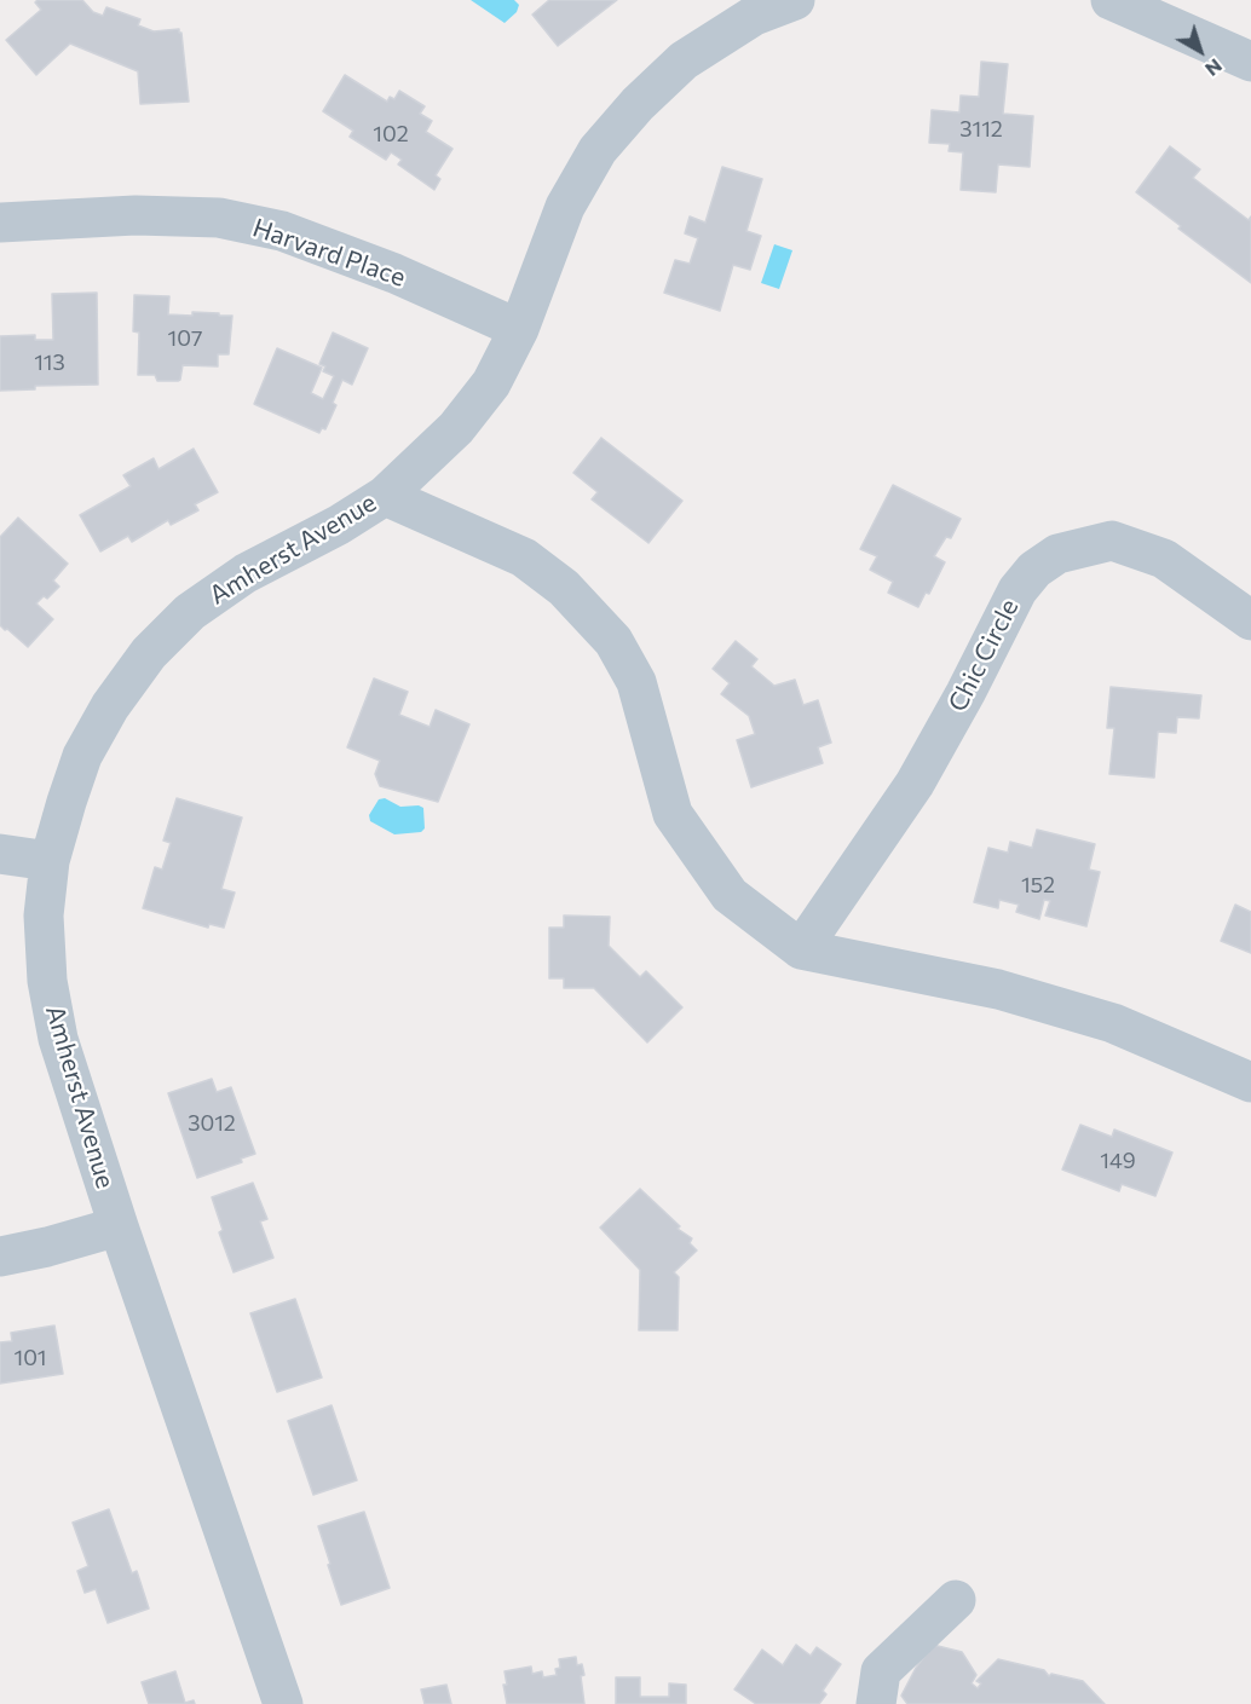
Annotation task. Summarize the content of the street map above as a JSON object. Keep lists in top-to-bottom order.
{
  "streets": {
    "street": ["Harvard Place", "Amherst Avenue", "Chic Circle"]
  },
  "crossings": [
    ["Harvard Place", "Amherst Avenue"]
  ],
  "house_numbers": [
    "3112",
    "102",
    "107",
    "113",
    "152",
    "3012",
    "149",
    "101"
  ],
  "north": "bottom right"
}
